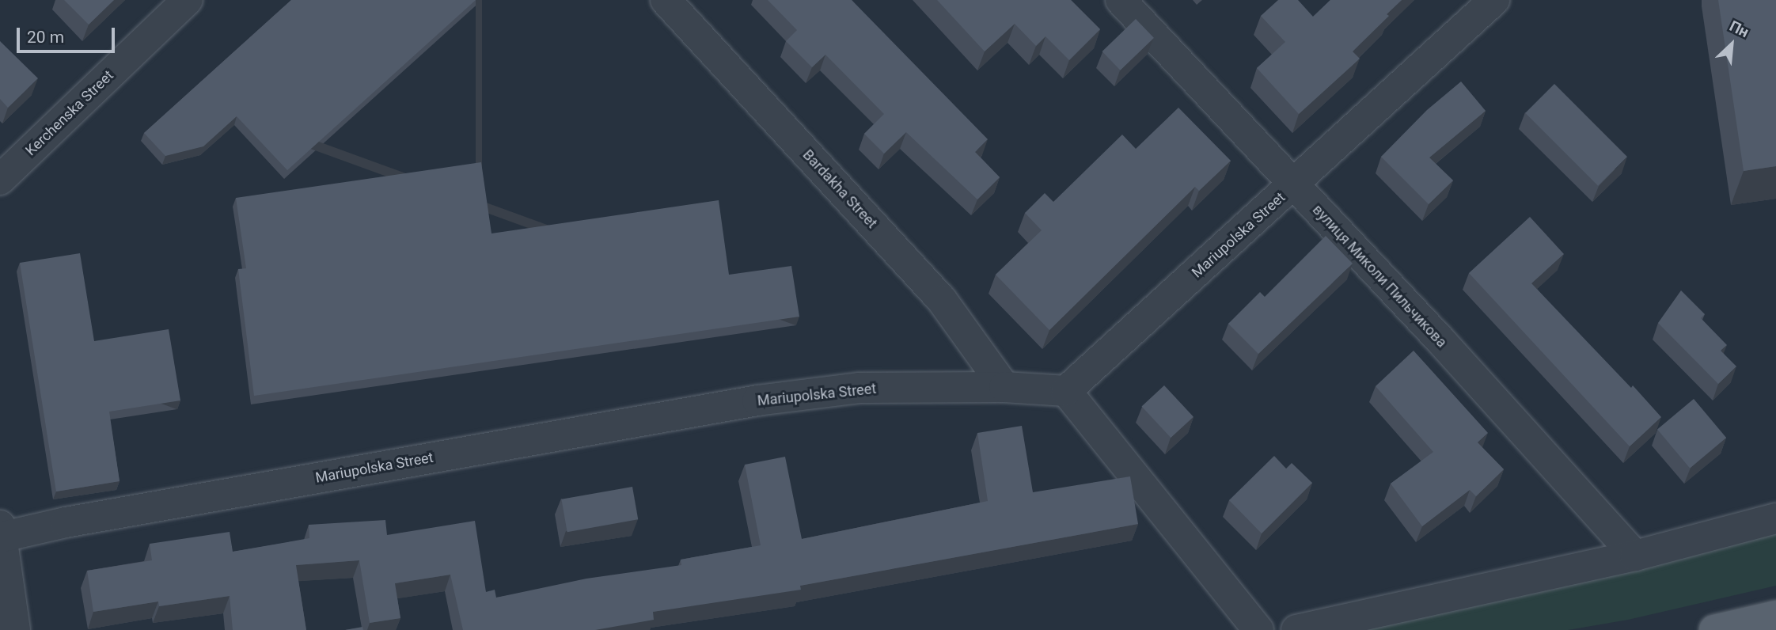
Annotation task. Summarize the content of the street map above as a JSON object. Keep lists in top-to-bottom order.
{
  "streets": {
    "street": [
      "Kerchenska Street",
      "Bardakha Street",
      "Mariupolska Street",
      "вулиця Миколи Пильчикова"
    ]
  },
  "crossings": [
    ["Bardakha Street", "Mariupolska Street"],
    ["Mariupolska Street", "вулиця Миколи Пильчикова"]
  ],
  "scale_bar": "20 m",
  "north": "top right"
}
